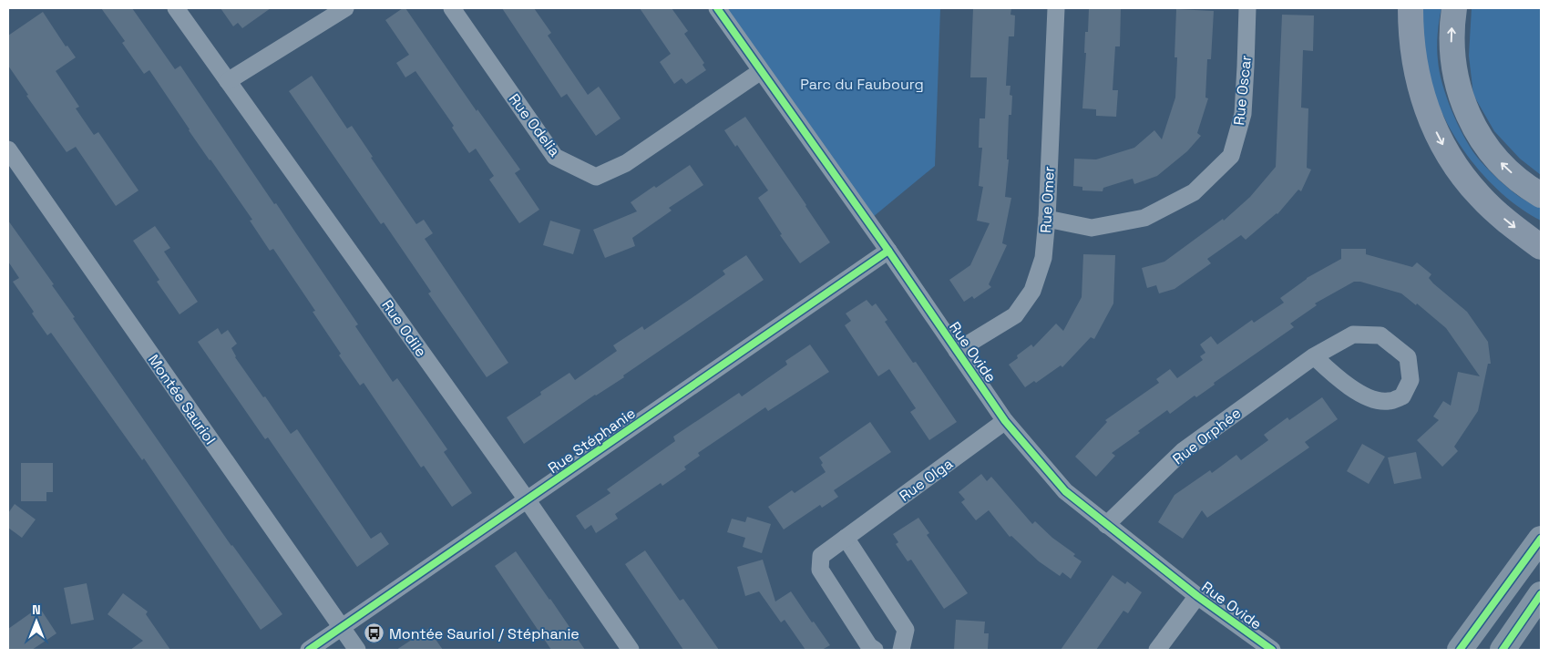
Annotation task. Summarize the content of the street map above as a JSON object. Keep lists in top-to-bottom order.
{
  "streets": {
    "street": [
      "Rue Oscar",
      "Rue Odelia",
      "Rue Omer",
      "Rue Odile",
      "Rue Ovide",
      "Montée Sauriol",
      "Rue Orphée",
      "Rue Stéphanie",
      "Rue Olga"
    ]
  },
  "crossings": [
    ["Rue Oscar", "Rue Omer"],
    ["Rue Odelia", "Rue Ovide"],
    ["Rue Omer", "Rue Ovide"],
    ["Rue Odile", "Rue Stéphanie"],
    ["Rue Ovide", "Rue Orphée"],
    ["Rue Ovide", "Rue Stéphanie"],
    ["Rue Ovide", "Rue Olga"],
    ["Montée Sauriol", "Rue Stéphanie"]
  ],
  "parks": ["Parc du Faubourg"],
  "places": {
    "bus stop": ["Montée Sauriol / Stéphanie"]
  },
  "north": "top"
}
